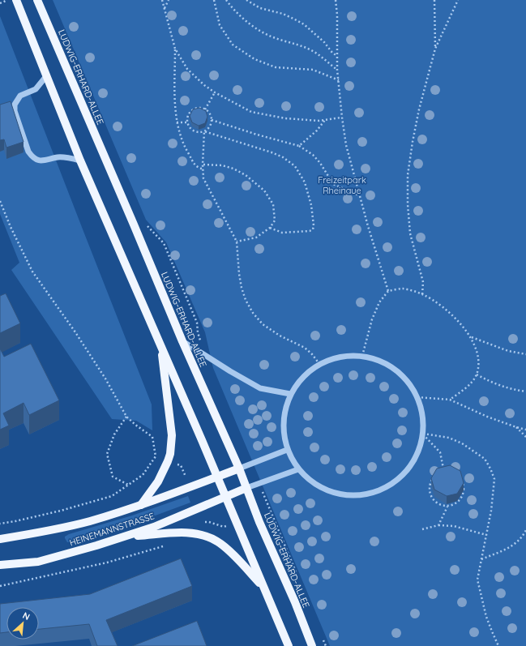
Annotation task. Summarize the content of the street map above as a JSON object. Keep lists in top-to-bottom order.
{
  "streets": {
    "main road": ["LUDWIG-ERHARD-ALLEE", "HEINEMANNSTRASSE"]
  },
  "crossings": [
    ["LUDWIG-ERHARD-ALLEE", "HEINEMANNSTRASSE"]
  ],
  "parks": ["Freizeitpark Rheinaue"],
  "north": "top right"
}
